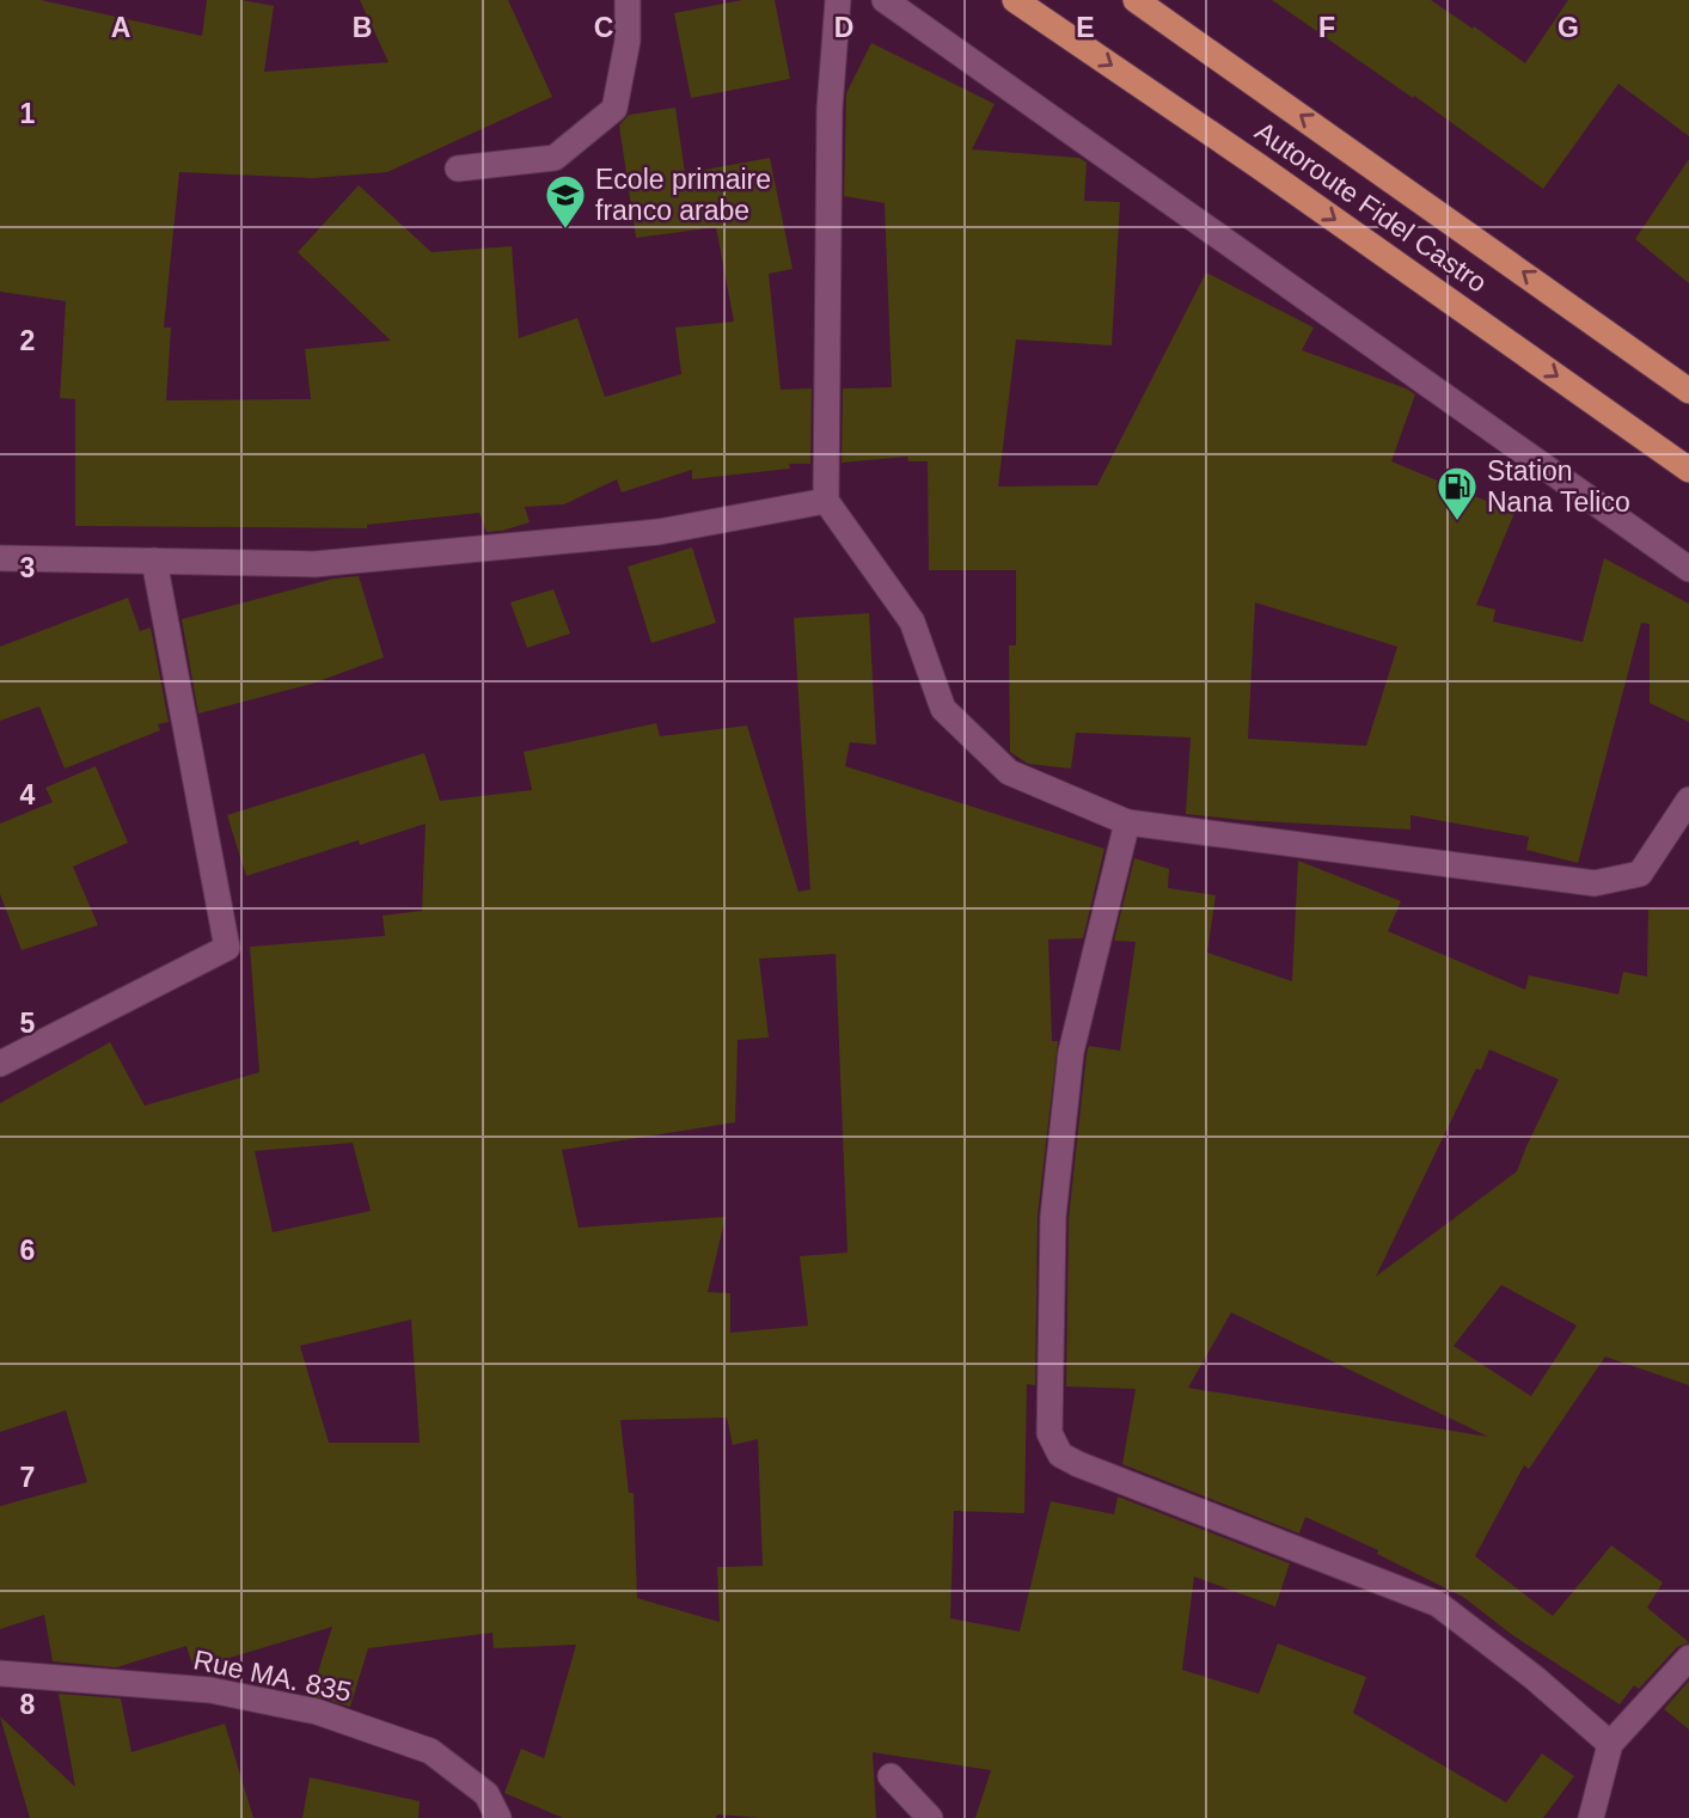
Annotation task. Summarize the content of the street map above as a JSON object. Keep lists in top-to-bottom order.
{
  "streets": {
    "highway": ["Autoroute Fidel Castro"],
    "street": ["Rue MA. 835"]
  },
  "places": {
    "school or university": ["Ecole primaire franco arabe"],
    "fuel station": ["Station Nana Telico"]
  },
  "grid": {
    "columns": [
      "A",
      "B",
      "C",
      "D",
      "E",
      "F",
      "G"
    ],
    "rows": [
      "1",
      "2",
      "3",
      "4",
      "5",
      "6",
      "7",
      "8"
    ]
  }
}
